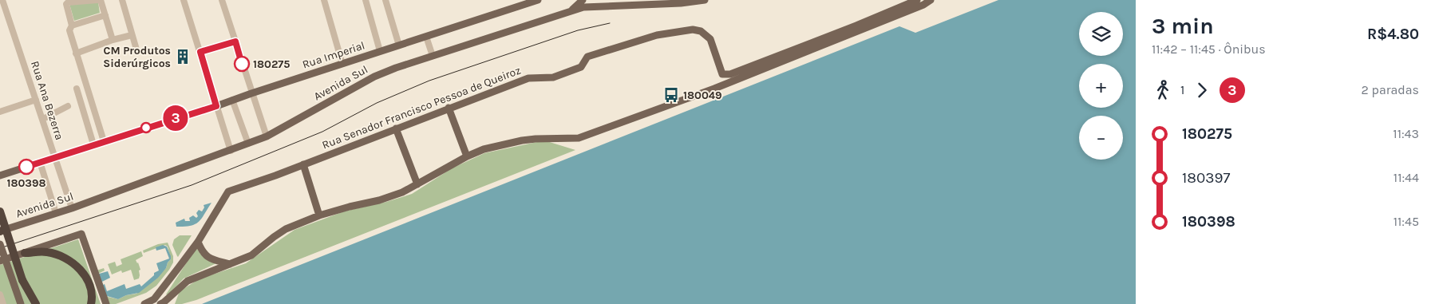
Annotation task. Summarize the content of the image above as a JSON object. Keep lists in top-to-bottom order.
{
  "streets": {
    "main road": ["Rua Imperial", "Avenida Sul", "Rua Senador Francisco Pessoa de Queiroz"],
    "street": ["Rua Ana Bezerra"]
  },
  "crossings": [
    ["Rua Imperial", "Rua Ana Bezerra"],
    ["Avenida Sul", "Rua Ana Bezerra"]
  ],
  "places": {
    "building": ["CM Produtos Siderúrgicos"],
    "other": ["180275", "180398"],
    "bus stop": ["180049"]
  },
  "lines": ["bus line 3"],
  "page": {
    "on_map": "3",
    "heading": ["3 min", "11:42 – 11:45 · Ônibus", "R$4.80"],
    "map_buttons": ["+", "−"],
    "legs": ["1", "3", "2 paradas"],
    "list": [
      {
        "name": "180275",
        "value": "11:43"
      },
      {
        "name": "180397",
        "value": "11:44"
      },
      {
        "name": "180398",
        "value": "11:45"
      }
    ]
  }
}
